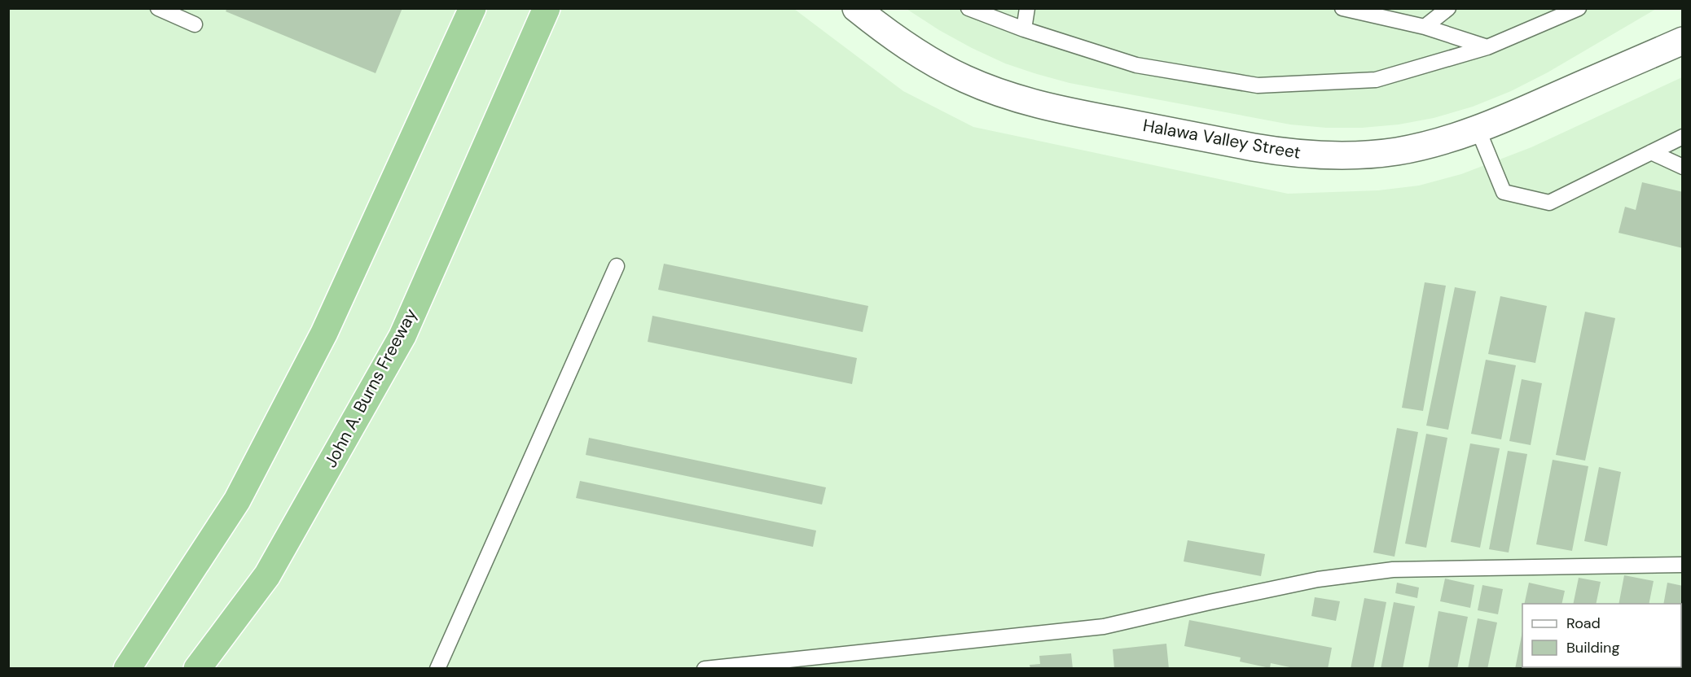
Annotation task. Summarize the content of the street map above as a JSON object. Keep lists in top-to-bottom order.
{
  "streets": {
    "highway": ["John A. Burns Freeway"],
    "street": ["Halawa Valley Street"]
  },
  "legend": ["Road", "Building"]
}
